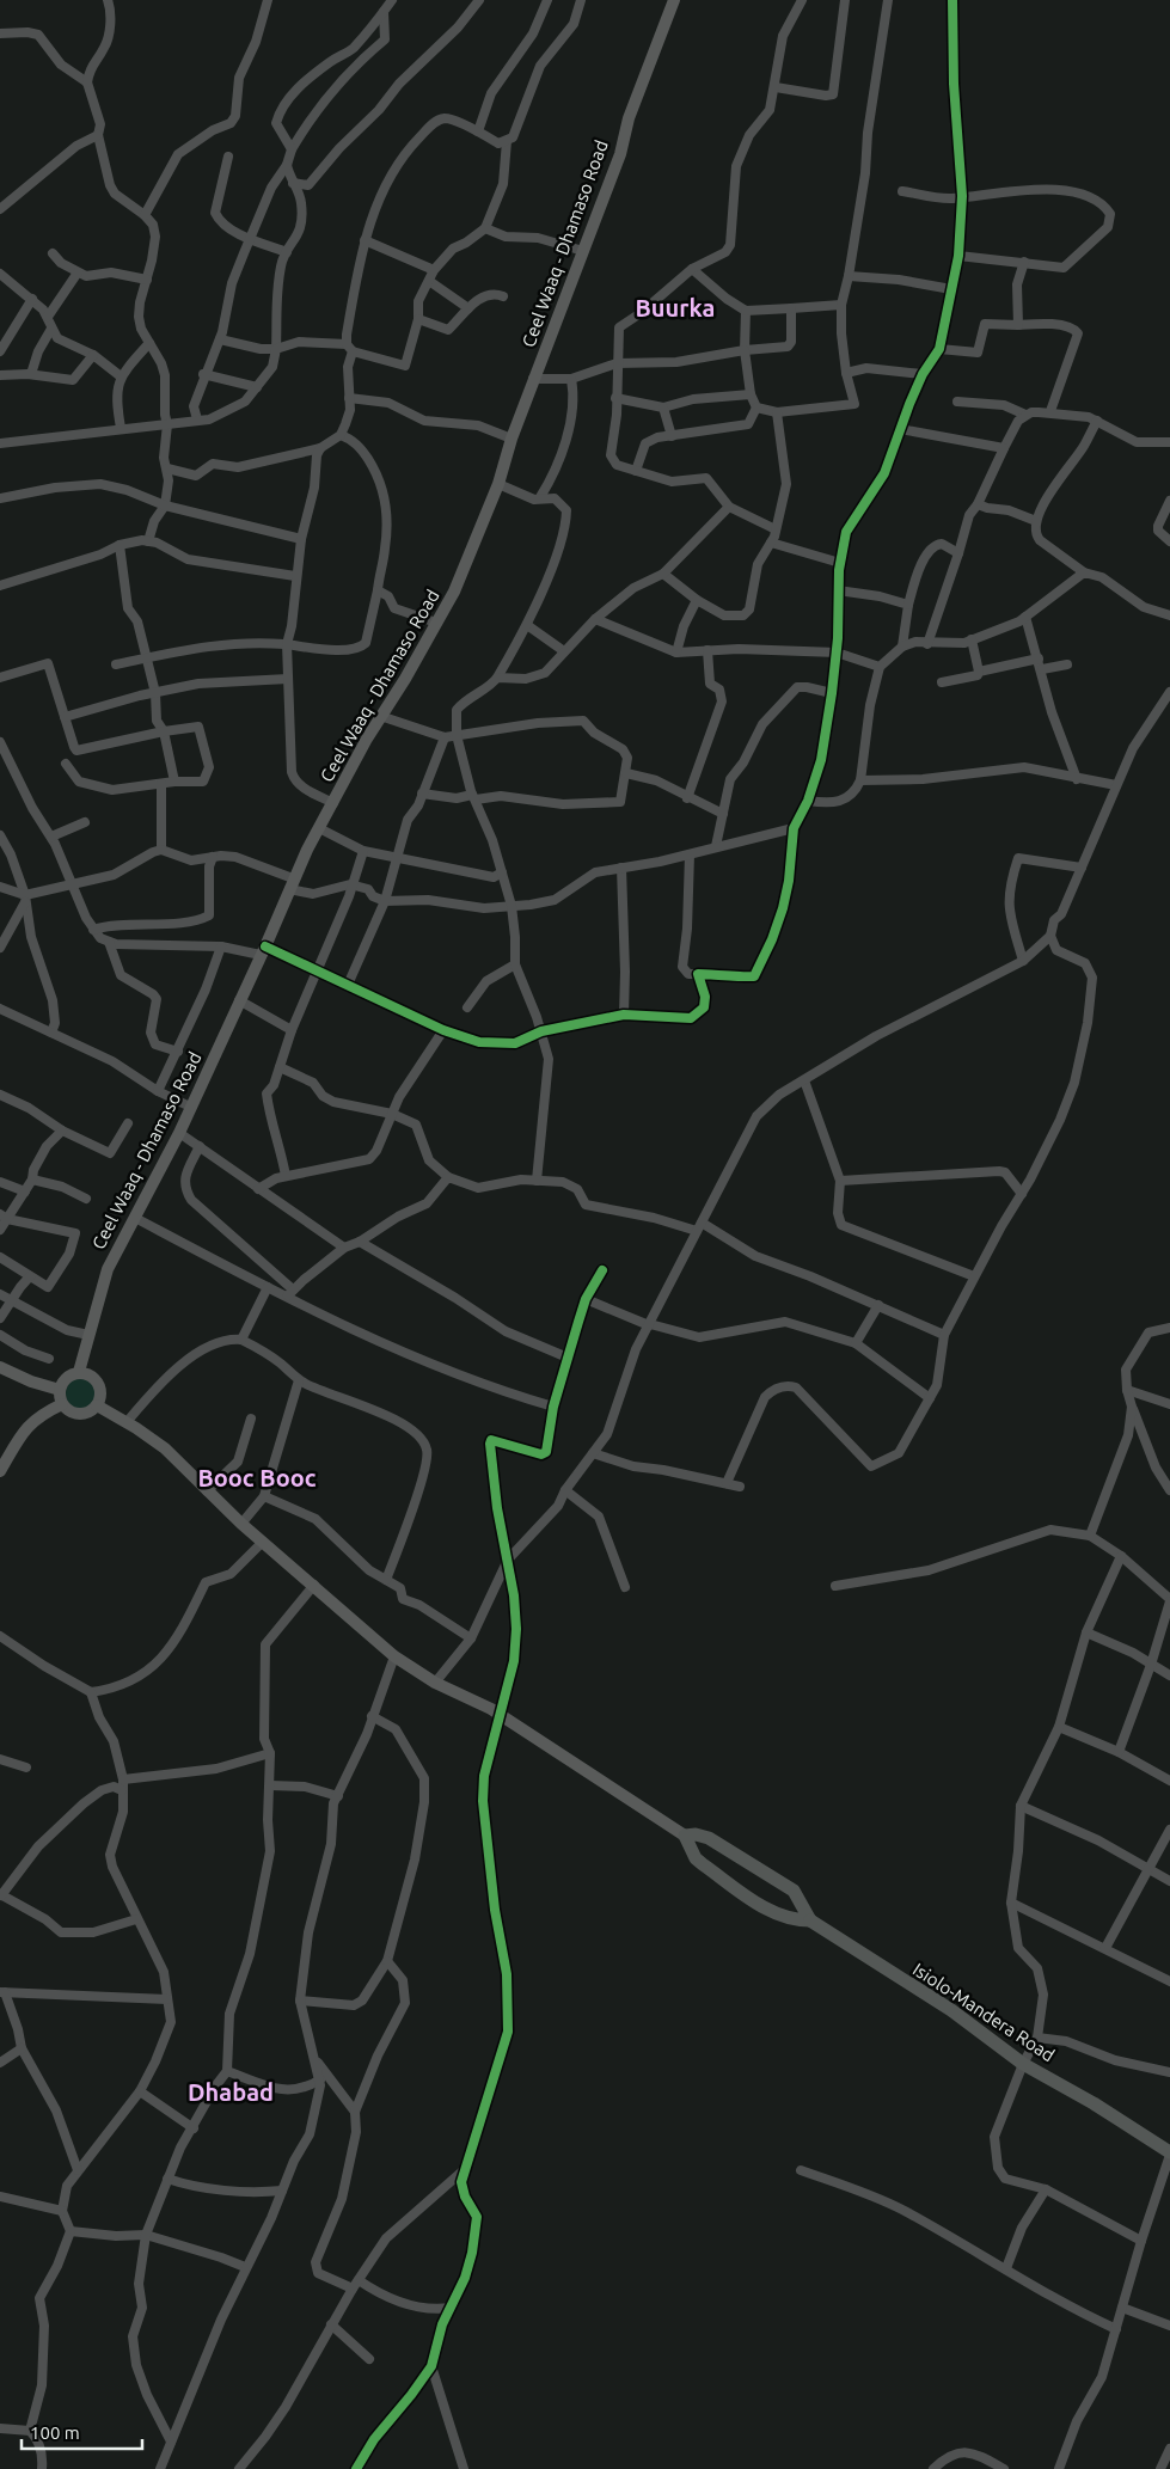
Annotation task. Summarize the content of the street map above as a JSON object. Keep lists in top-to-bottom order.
{
  "streets": {
    "highway": ["Isiolo-Mandera Road"],
    "main road": ["Ceel Waaq - Dhamaso Road"]
  },
  "districts": ["Buurka", "Booc Booc", "Dhabad"],
  "scale_bar": "100 m"
}
